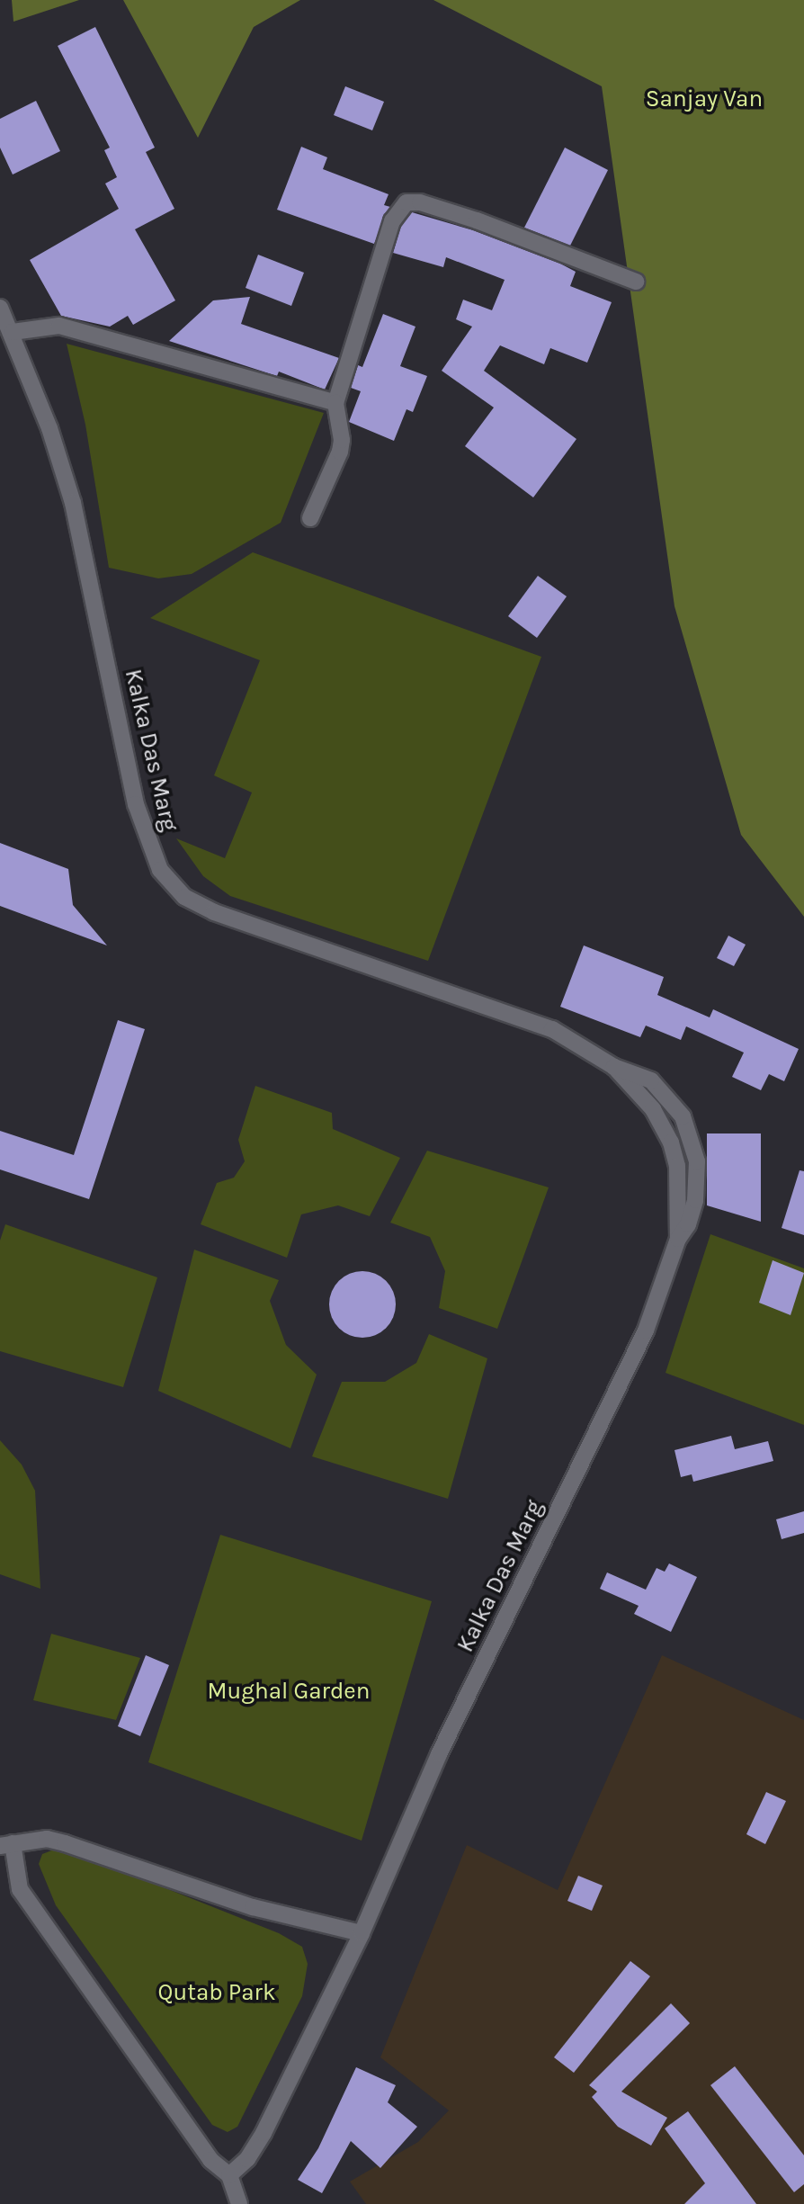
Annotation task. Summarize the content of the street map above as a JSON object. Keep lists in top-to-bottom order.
{
  "streets": {
    "street": ["Kalka Das Marg"]
  },
  "parks": ["Sanjay Van", "Mughal Garden", "Qutab Park"]
}
